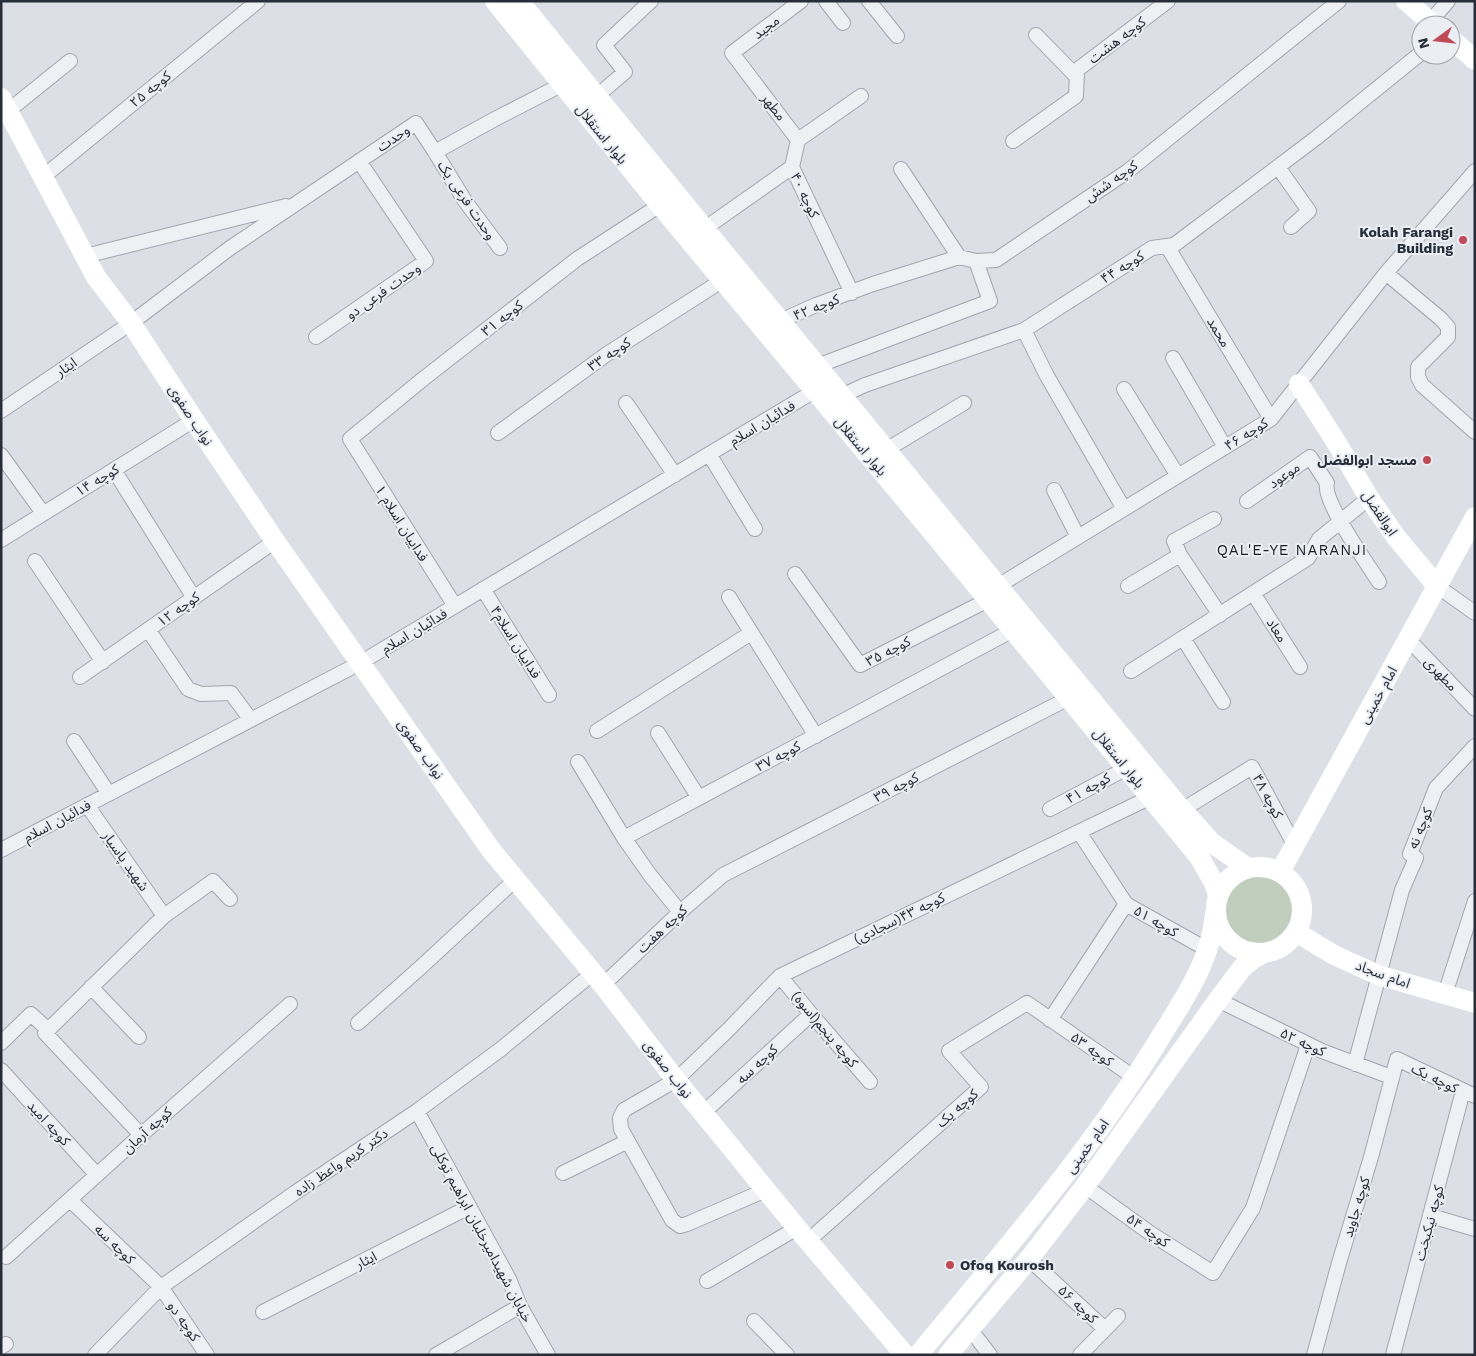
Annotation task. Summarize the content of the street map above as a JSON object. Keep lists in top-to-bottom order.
{
  "streets": {
    "main road": [
      "بلوار استقلال",
      "نواب صفوی",
      "ابوالفضل",
      "امام خمینی",
      "امام سجاد"
    ],
    "street": [
      "مجید",
      "کوچه هشت",
      "کوچه ۲۵",
      "مطهر",
      "وحدت",
      "کوچه شش",
      "کوچه ۴۰",
      "وحدت فرعی یک",
      "کوچه ۴۴",
      "وحدت فرعی دو",
      "کوچه ۴۲",
      "کوچه ۳۱",
      "محمد",
      "کوچه ۳۳",
      "ایثار",
      "فدائیان اسلام",
      "کوچه ۴۶",
      "موعود",
      "کوچه ۱۴",
      "فداییان اسلام ۱",
      "کوچه ۱۲",
      "معاد",
      "فداییان اسلام۴",
      "کوچه ۳۵",
      "مطهری",
      "کوچه ۳۷",
      "کوچه ۳۹",
      "کوچه ۴۱",
      "کوچه ۴۸",
      "کوچه نه",
      "شهید پاسیار",
      "کوچه ۴۳(سجادی)",
      "کوچه ۵۱",
      "کوچه هفت",
      "کوچه پنجم(اسوه)",
      "کوچه ۵۲",
      "کوچه ۵۳",
      "کوچه سه",
      "کوچه یک",
      "کوچه امید",
      "کوچه آرمان",
      "دکتر کریم واعظ زاده",
      "کوچه جاوید",
      "کوچه نیکبخت",
      "کوچه ۵۴",
      "خیابان شهیدامیرخلبان ابراهیم توکلی",
      "کوچه ۵۶",
      "کوچه دو"
    ]
  },
  "crossings": [
    ["مجید", "مطهر"],
    ["کوچه ۲۵", "نواب صفوی"],
    ["بلوار استقلال", "کوچه ۴۰"],
    ["بلوار استقلال", "کوچه ۴۴"],
    ["بلوار استقلال", "کوچه ۴۲"],
    ["بلوار استقلال", "کوچه ۳۱"],
    ["بلوار استقلال", "کوچه ۳۳"],
    ["بلوار استقلال", "فدائیان اسلام"],
    ["بلوار استقلال", "کوچه ۴۶"],
    ["بلوار استقلال", "کوچه ۳۵"],
    ["بلوار استقلال", "امام خمینی"],
    ["بلوار استقلال", "کوچه ۳۷"],
    ["بلوار استقلال", "کوچه ۳۹"],
    ["بلوار استقلال", "کوچه ۴۱"],
    ["بلوار استقلال", "کوچه ۴۸"],
    ["بلوار استقلال", "کوچه ۴۳(سجادی)"],
    ["بلوار استقلال", "امام سجاد"],
    ["وحدت", "وحدت فرعی یک"],
    ["وحدت", "وحدت فرعی دو"],
    ["وحدت", "ایثار"],
    ["وحدت", "نواب صفوی"],
    ["کوچه ۴۰", "کوچه ۴۲"],
    ["کوچه ۴۴", "محمد"],
    ["کوچه ۴۴", "فدائیان اسلام"],
    ["کوچه ۳۱", "فداییان اسلام ۱"],
    ["محمد", "کوچه ۴۶"],
    ["ایثار", "نواب صفوی"],
    ["ایثار", "خیابان شهیدامیرخلبان ابراهیم توکلی"],
    ["نواب صفوی", "فدائیان اسلام"],
    ["نواب صفوی", "کوچه ۱۴"],
    ["نواب صفوی", "کوچه ۱۲"],
    ["نواب صفوی", "کوچه ۴۳(سجادی)"],
    ["نواب صفوی", "کوچه هفت"],
    ["نواب صفوی", "کوچه سه"],
    ["نواب صفوی", "کوچه یک"],
    ["نواب صفوی", "دکتر کریم واعظ زاده"],
    ["فدائیان اسلام", "فداییان اسلام ۱"],
    ["فدائیان اسلام", "فداییان اسلام۴"],
    ["فدائیان اسلام", "شهید پاسیار"],
    ["کوچه ۴۶", "ابوالفضل"],
    ["کوچه ۴۶", "کوچه ۳۵"],
    ["ابوالفضل", "امام خمینی"],
    ["مطهری", "امام خمینی"],
    ["امام خمینی", "کوچه ۴۸"],
    ["امام خمینی", "کوچه ۵۱"],
    ["امام خمینی", "امام سجاد"],
    ["امام خمینی", "کوچه ۵۲"],
    ["امام خمینی", "کوچه ۵۳"],
    ["امام خمینی", "کوچه ۵۴"],
    ["امام خمینی", "کوچه ۵۶"],
    ["کوچه ۳۹", "کوچه هفت"],
    ["کوچه نه", "امام سجاد"],
    ["کوچه ۴۳(سجادی)", "کوچه ۵۱"],
    ["کوچه ۴۳(سجادی)", "کوچه پنجم(اسوه)"],
    ["کوچه هفت", "دکتر کریم واعظ زاده"],
    ["کوچه پنجم(اسوه)", "کوچه سه"],
    ["کوچه ۵۲", "کوچه جاوید"],
    ["کوچه ۵۲", "کوچه ۵۴"],
    ["کوچه ۵۳", "کوچه یک"],
    ["کوچه سه", "کوچه آرمان"],
    ["کوچه سه", "دکتر کریم واعظ زاده"],
    ["کوچه سه", "کوچه دو"],
    ["کوچه یک", "کوچه جاوید"],
    ["کوچه یک", "کوچه نیکبخت"],
    ["کوچه امید", "کوچه آرمان"],
    ["دکتر کریم واعظ زاده", "خیابان شهیدامیرخلبان ابراهیم توکلی"],
    ["دکتر کریم واعظ زاده", "کوچه دو"]
  ],
  "districts": ["QAL'E-YE NARANJI"],
  "places": ["Kolah Farangi Building", "مسجد ابوالفضل", "Ofoq Kourosh"],
  "north": "left"
}
